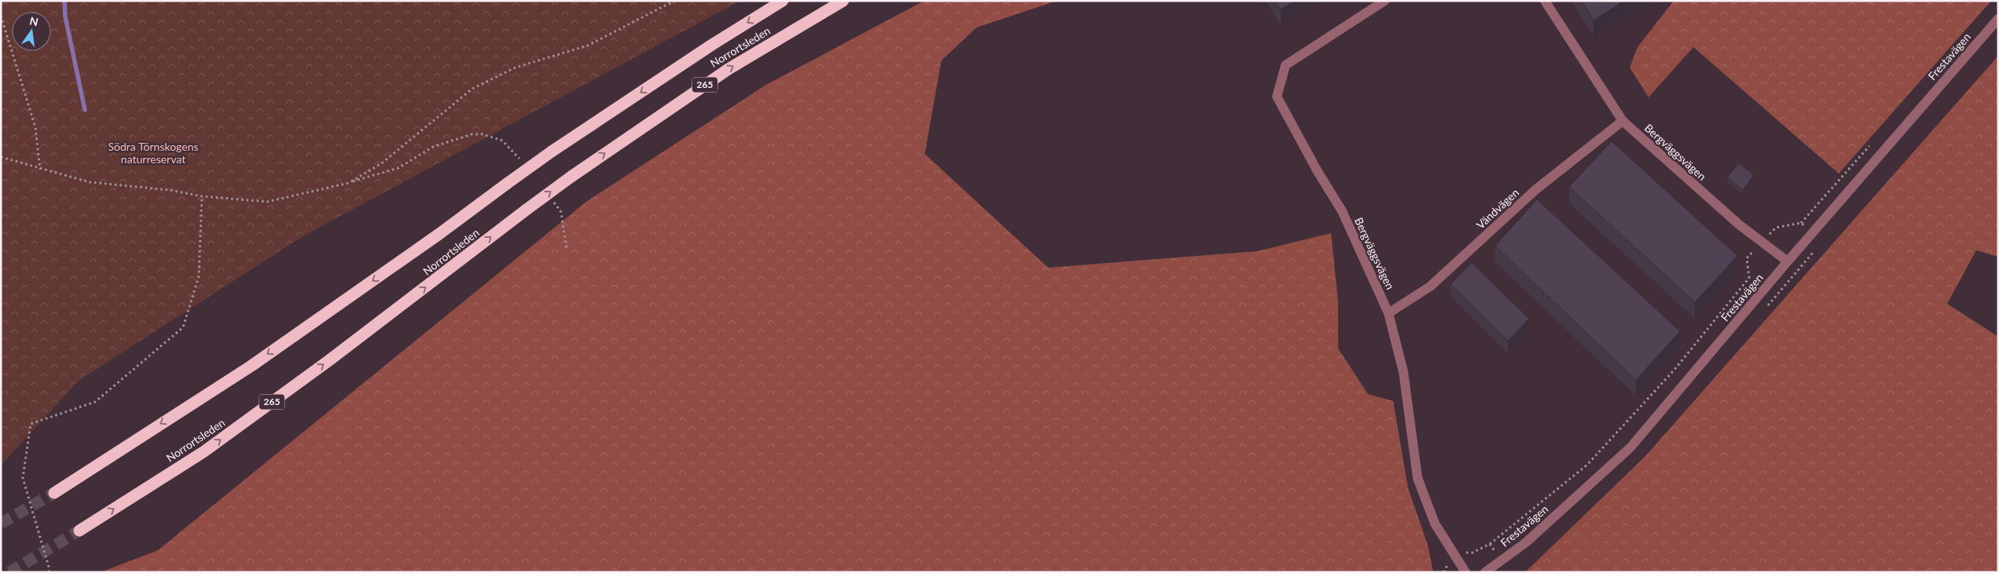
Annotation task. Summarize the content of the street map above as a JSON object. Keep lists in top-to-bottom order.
{
  "streets": {
    "highway": ["Norrortsleden", "265"],
    "street": ["Frestavägen", "Bergväggsvägen", "Vändvägen"]
  },
  "crossings": [
    ["Frestavägen", "Bergväggsvägen"],
    ["Bergväggsvägen", "Vändvägen"]
  ],
  "parks": ["Södra Törnskogens naturreservat"],
  "north": "top"
}
